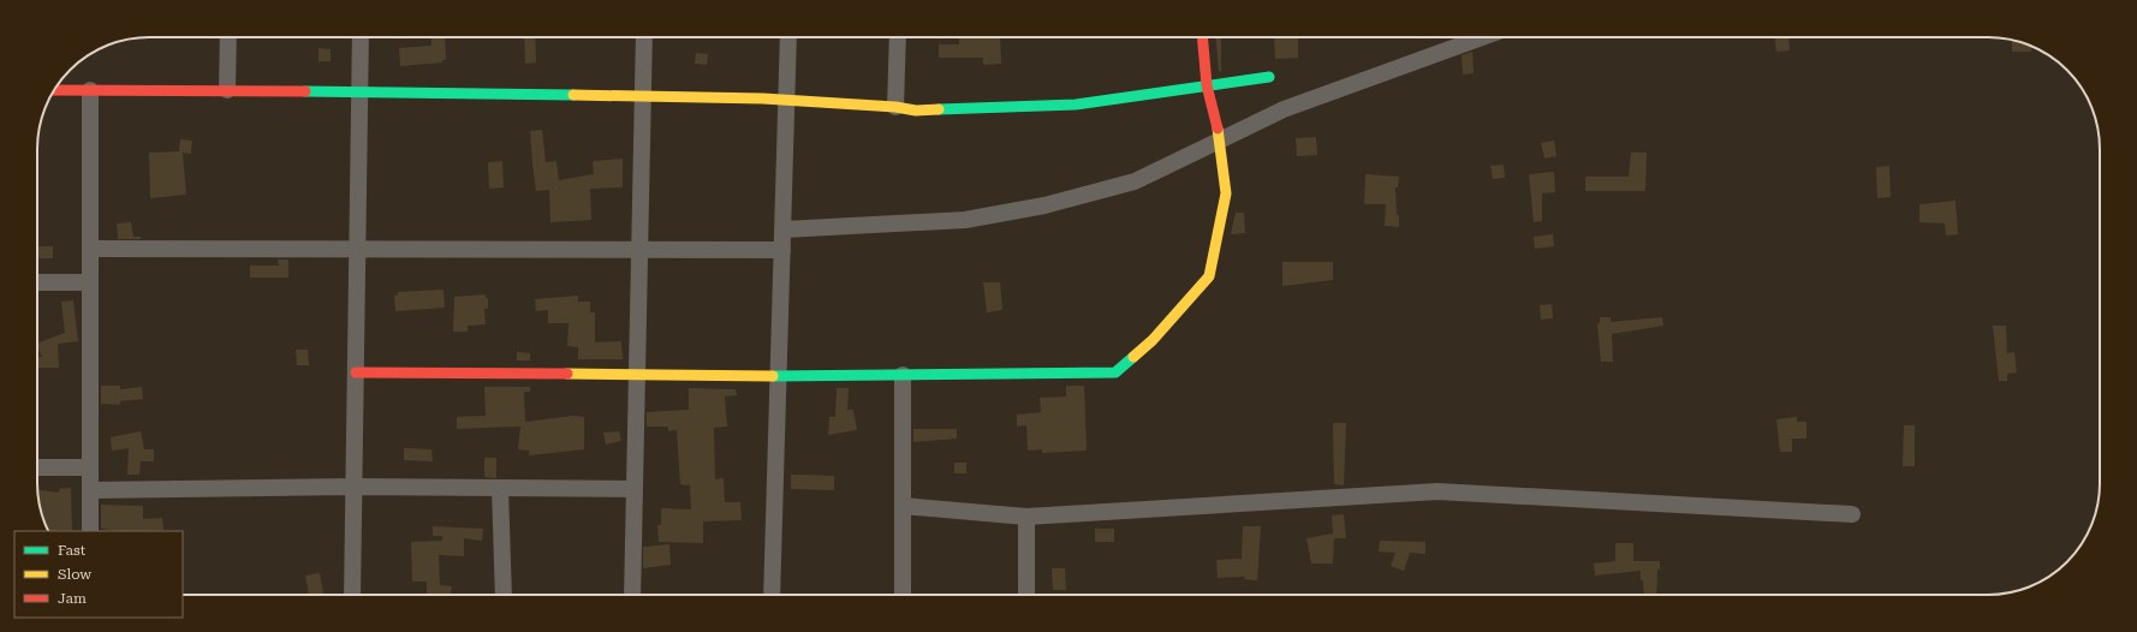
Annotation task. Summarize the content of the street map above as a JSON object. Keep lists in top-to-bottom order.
{
  "legend": ["Fast", "Slow", "Jam"]
}
